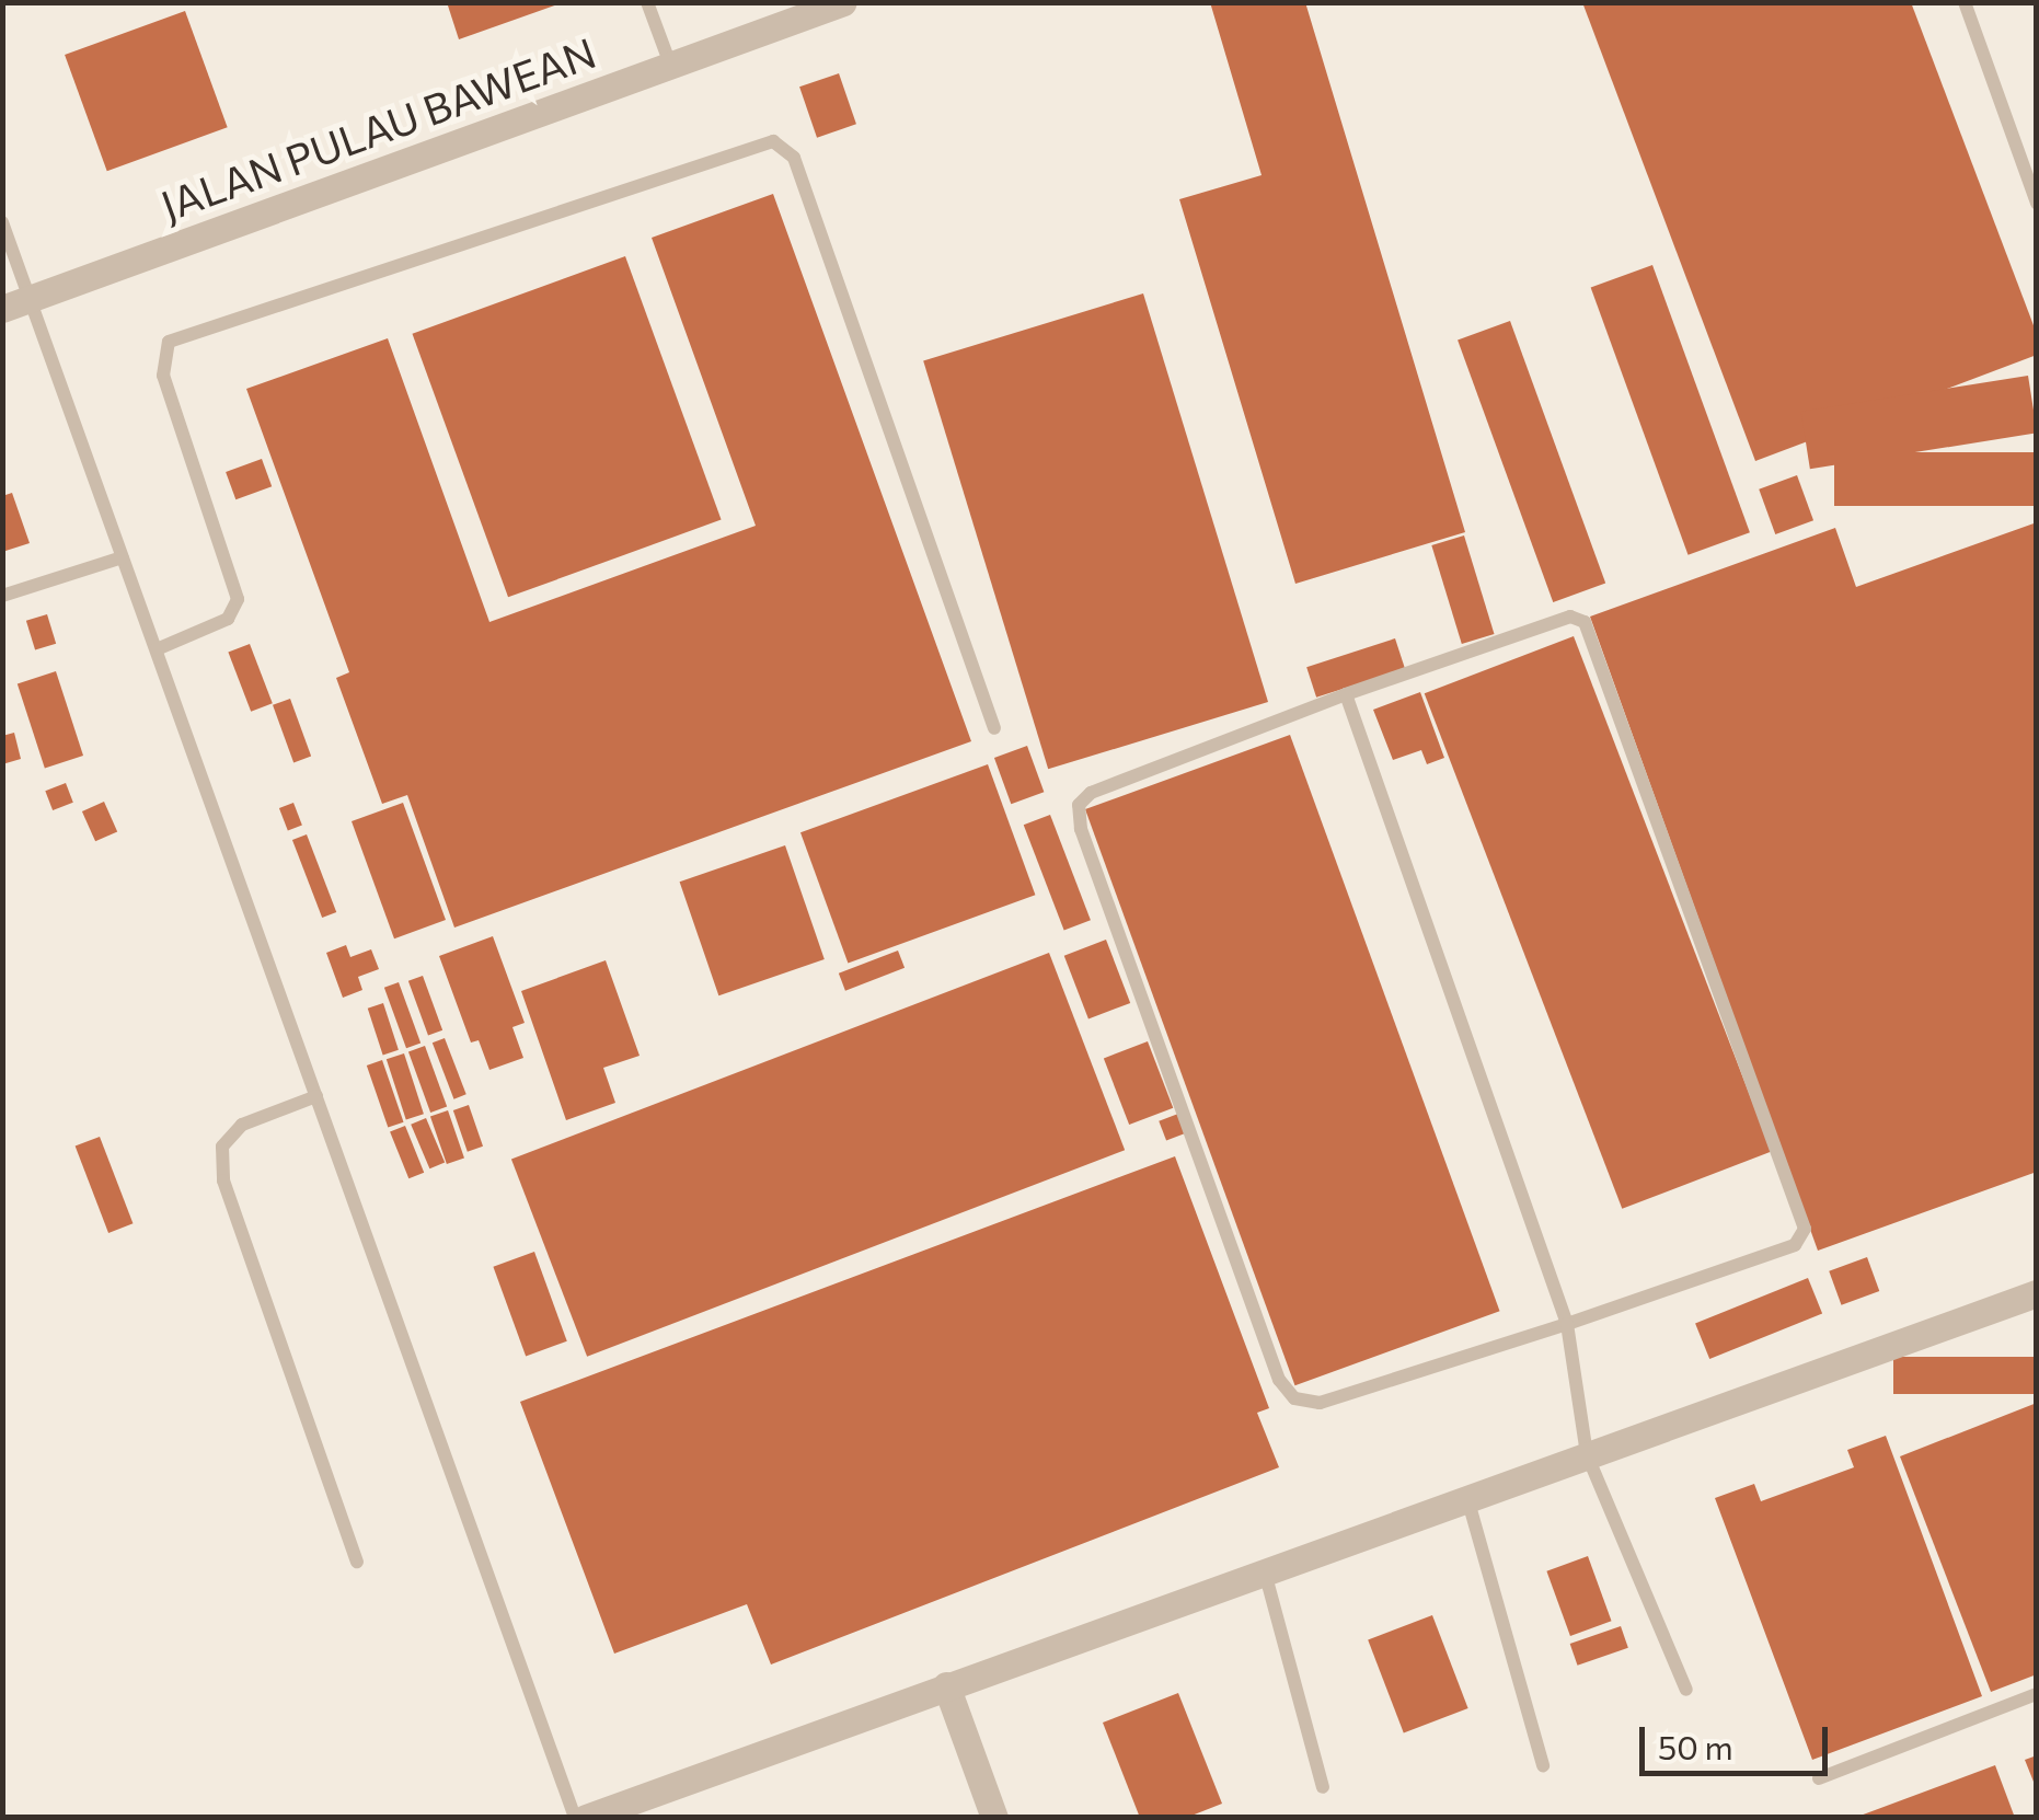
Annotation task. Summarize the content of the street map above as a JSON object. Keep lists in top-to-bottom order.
{
  "streets": {
    "street": ["JALAN PULAU BAWEAN"]
  },
  "scale_bar": "50 m"
}
